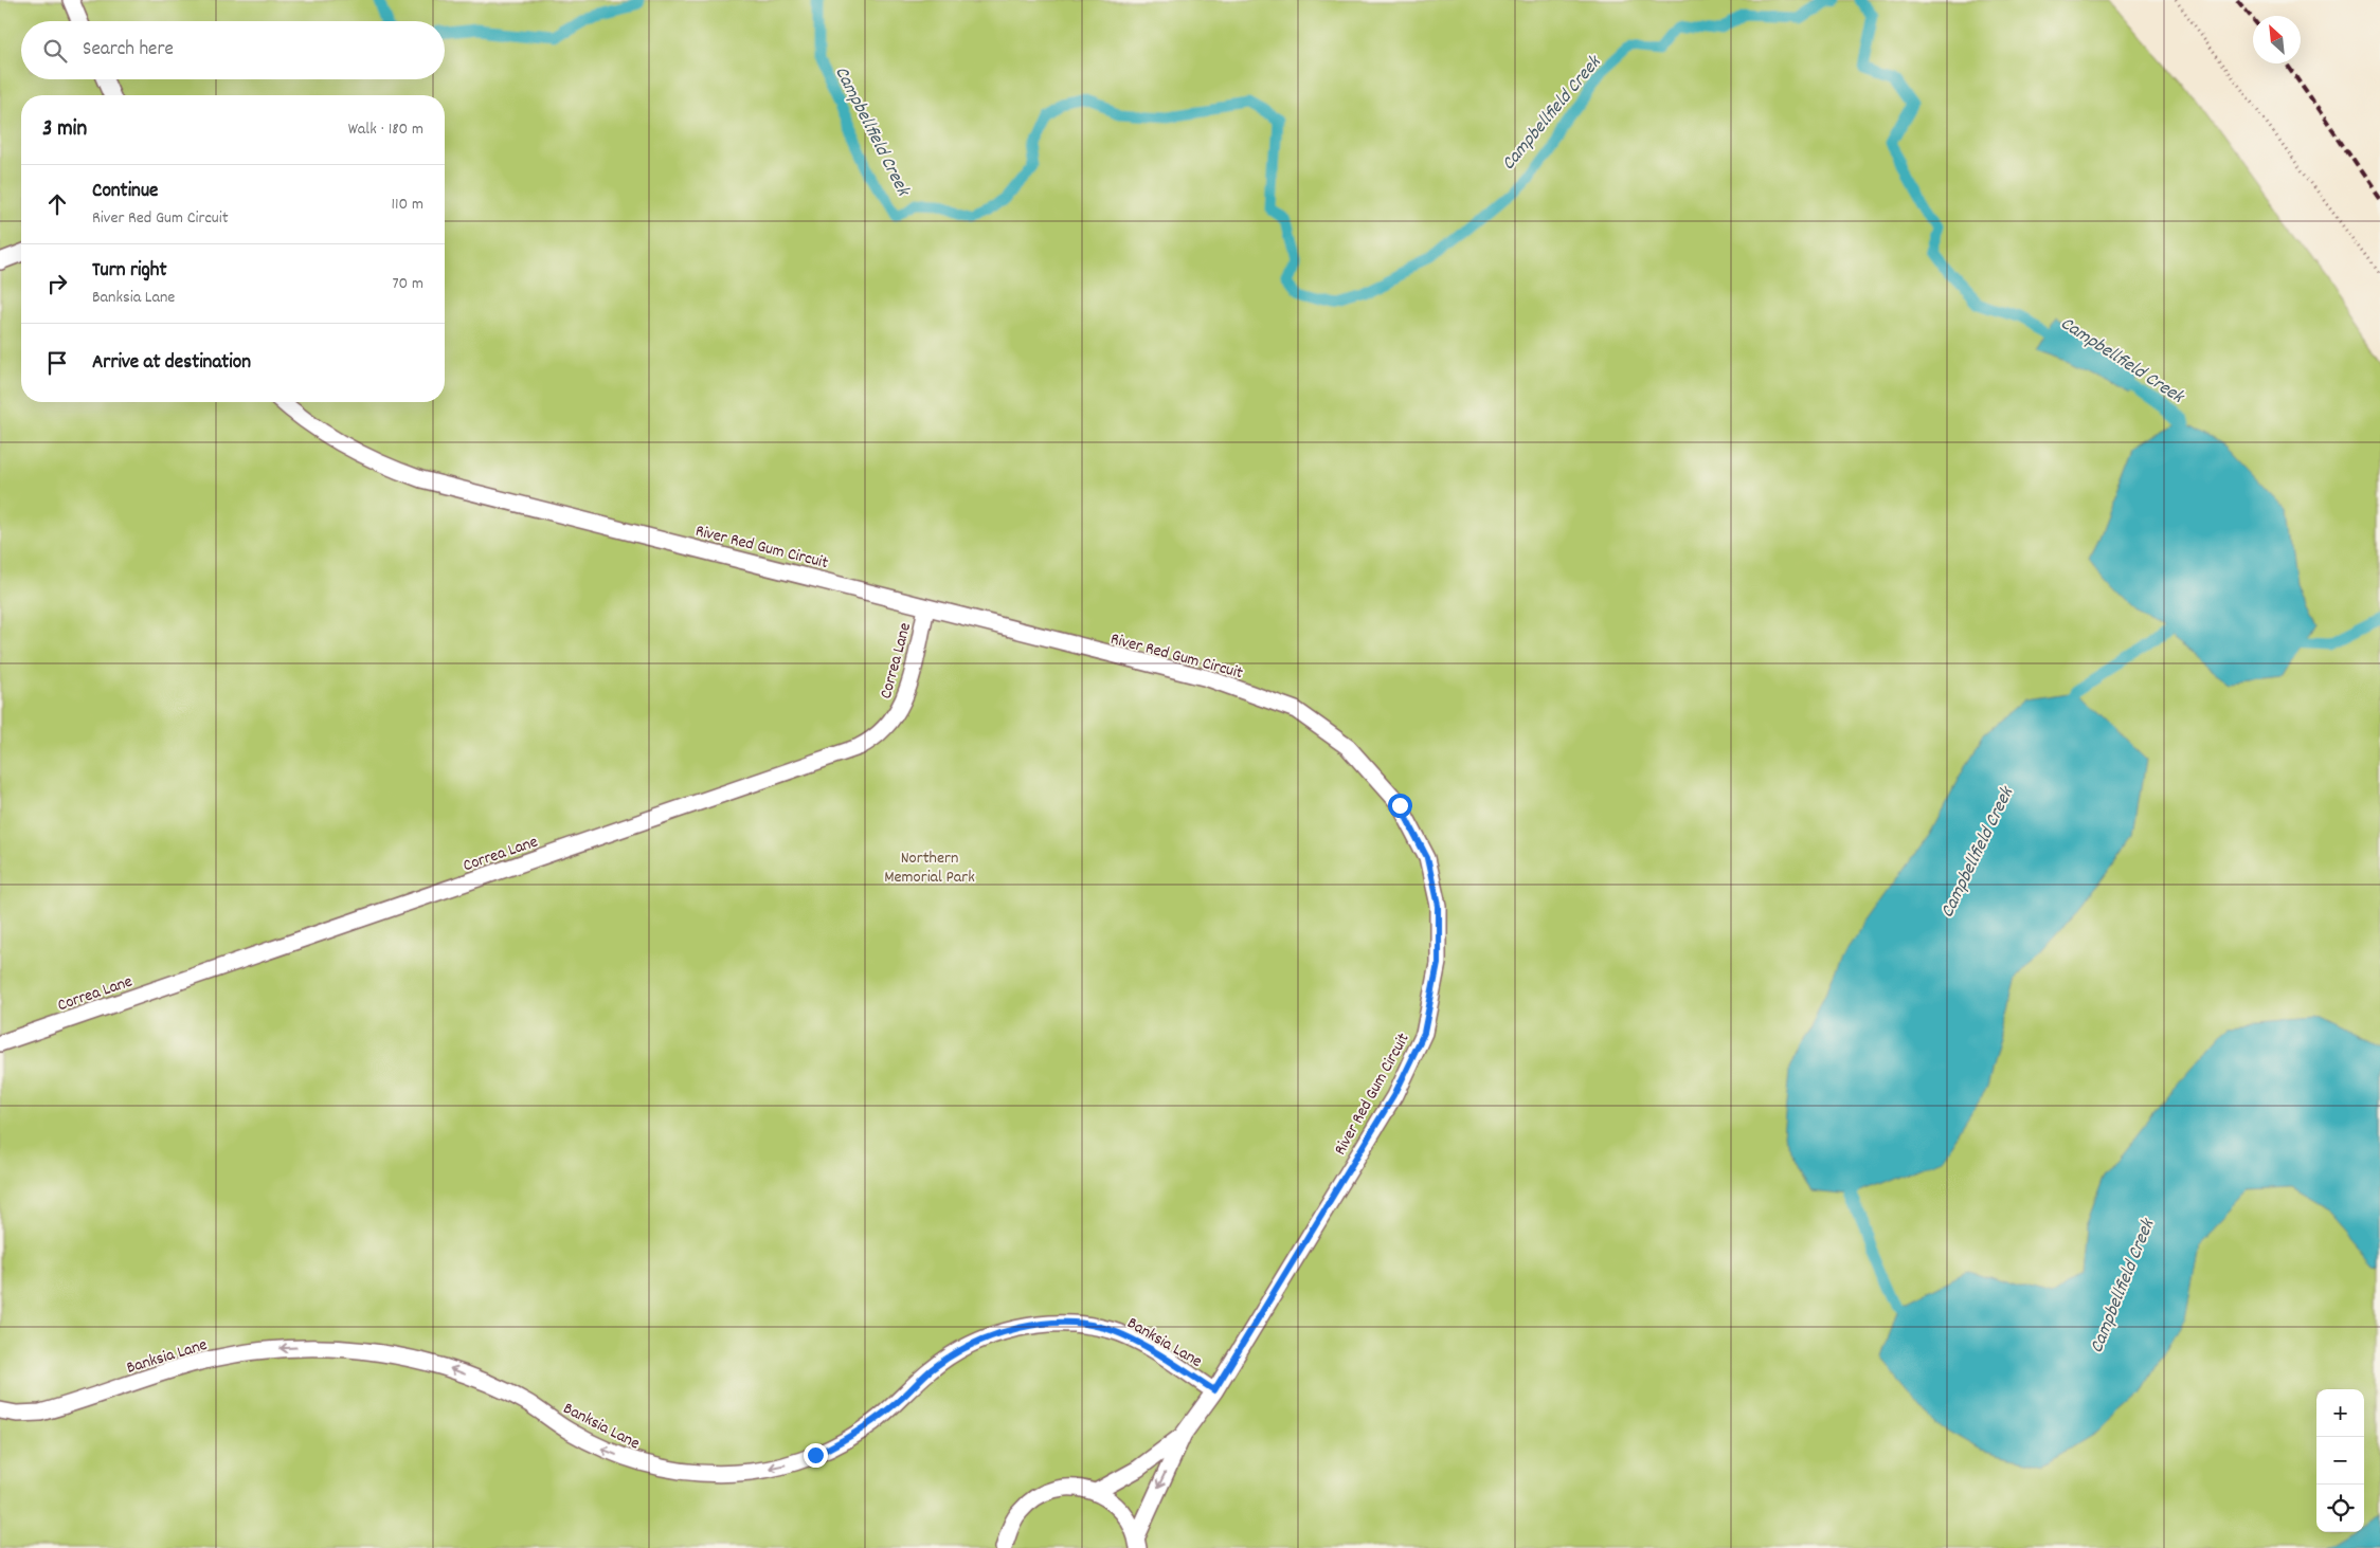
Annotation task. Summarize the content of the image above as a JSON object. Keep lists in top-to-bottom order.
{
  "streets": {
    "lane": ["River Red Gum Circuit", "Correa Lane", "Banksia Lane"]
  },
  "crossings": [
    ["River Red Gum Circuit", "Correa Lane"],
    ["River Red Gum Circuit", "Banksia Lane"]
  ],
  "one_way": ["Banksia Lane"],
  "water": ["Campbellfield Creek"],
  "parks": ["Northern Memorial Park"],
  "north": "top left",
  "page": {
    "search": "Search here",
    "heading": ["3 min", "Walk · 180 m"],
    "list": [
      ["Continue", "River Red Gum Circuit", "110 m"],
      ["Turn right", "Banksia Lane", "70 m"],
      "Arrive at destination"
    ],
    "map_buttons": ["+", "−"]
  }
}
